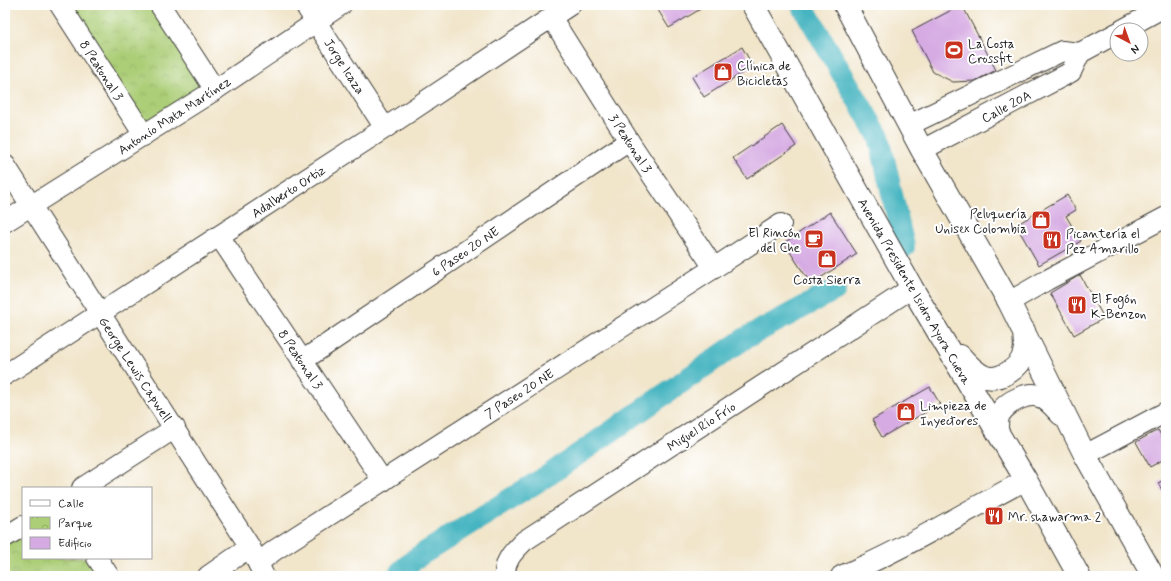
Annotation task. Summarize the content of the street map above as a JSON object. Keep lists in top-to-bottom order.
{
  "streets": {
    "main road": ["Avenida Presidente Isidro Ayora Cueva"],
    "street": [
      "Jorge Icaza",
      "8 Peatonal 3",
      "Calle 20A",
      "Antonio Mata Martínez",
      "3 Peatonal 3",
      "Adalberto Ortiz",
      "6 Paseo 20 NE",
      "George Lewis Capwell",
      "7 Paseo 20 NE",
      "Miguel Río Frío"
    ]
  },
  "crossings": [
    ["Jorge Icaza", "Antonio Mata Martínez"],
    ["Jorge Icaza", "Adalberto Ortiz"],
    ["8 Peatonal 3", "Antonio Mata Martínez"],
    ["8 Peatonal 3", "Adalberto Ortiz"],
    ["8 Peatonal 3", "6 Paseo 20 NE"],
    ["8 Peatonal 3", "7 Paseo 20 NE"],
    ["Antonio Mata Martínez", "George Lewis Capwell"],
    ["3 Peatonal 3", "Adalberto Ortiz"],
    ["3 Peatonal 3", "6 Paseo 20 NE"],
    ["3 Peatonal 3", "7 Paseo 20 NE"],
    ["Adalberto Ortiz", "George Lewis Capwell"],
    ["Avenida Presidente Isidro Ayora Cueva", "Miguel Río Frío"],
    ["George Lewis Capwell", "7 Paseo 20 NE"]
  ],
  "places": {
    "sports": ["La Costa Crossfit"],
    "shop": [
      "Clínica de Bicicletas",
      "Peluquería Unisex Colombia",
      "Costa Sierra",
      "Limpieza de Inyectores"
    ],
    "cafe": ["El Rincón del Che"],
    "restaurant": ["Picantería el Pez Amarillo", "El Fogón K-Benzon", "Mr. shawarma 2"]
  },
  "legend": ["Calle", "Parque", "Edificio"],
  "north": "bottom right"
}
